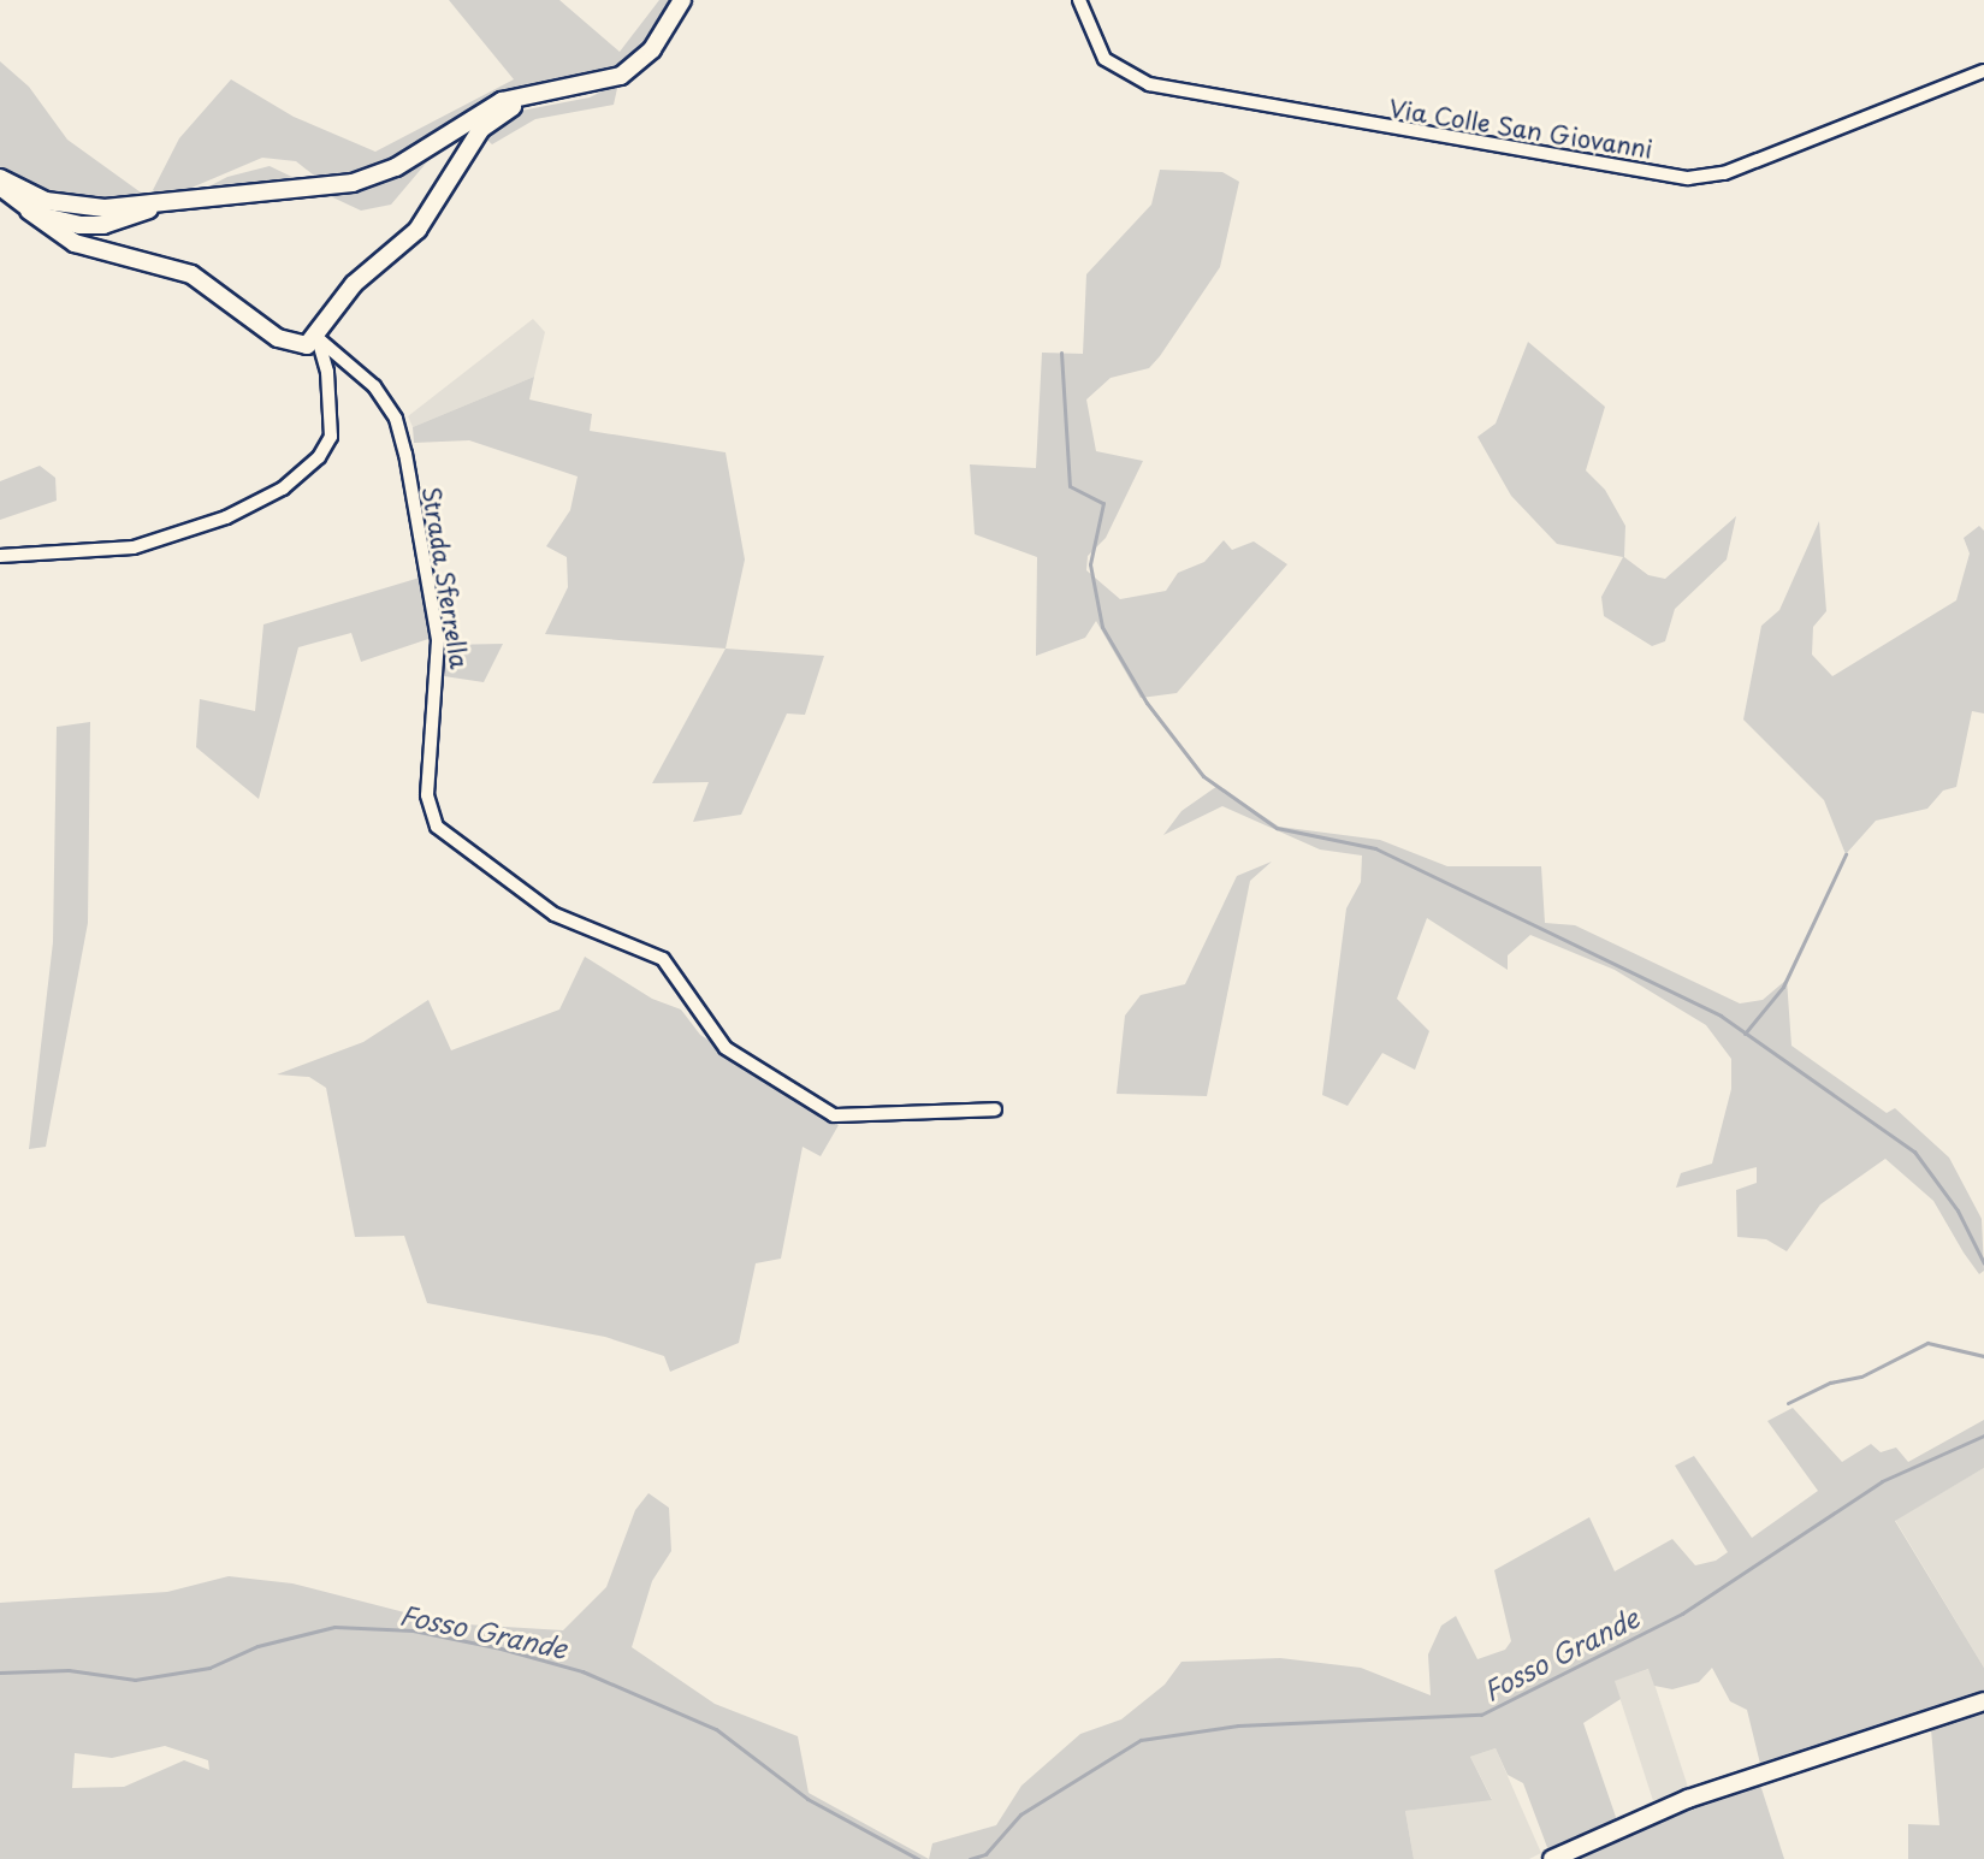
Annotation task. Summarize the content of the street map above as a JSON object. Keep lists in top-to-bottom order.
{
  "streets": {
    "street": ["Via Colle San Giovanni", "Strada Sferrella"]
  },
  "water": ["Fosso Grande"]
}
